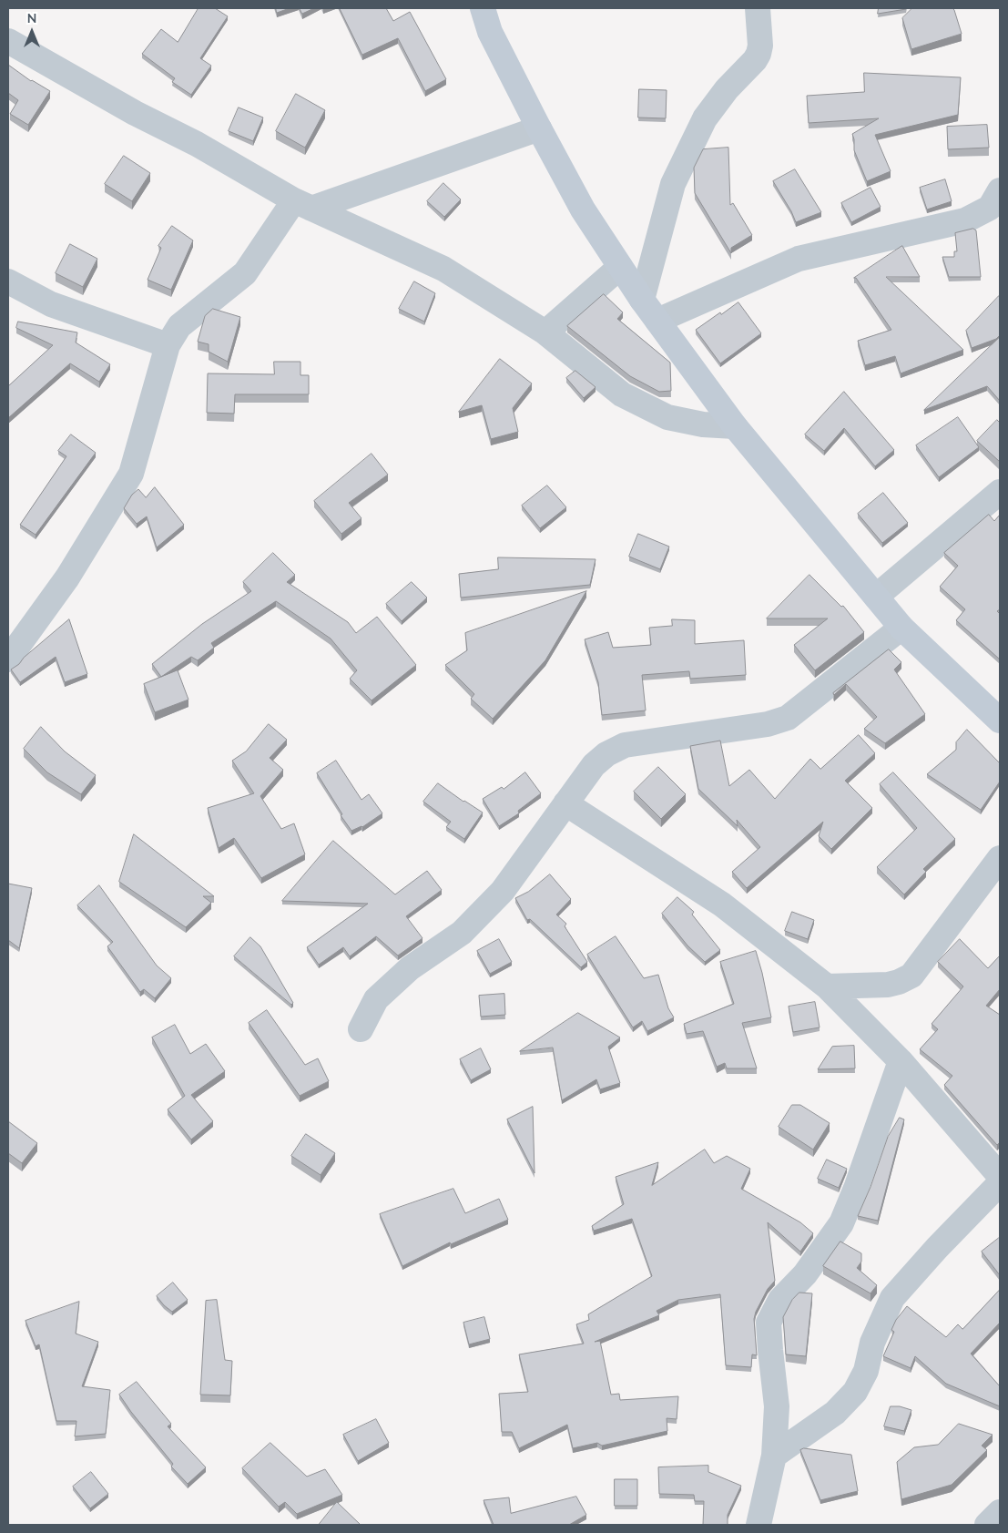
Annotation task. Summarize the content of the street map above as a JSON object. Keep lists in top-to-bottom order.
{
  "north": "top"
}
